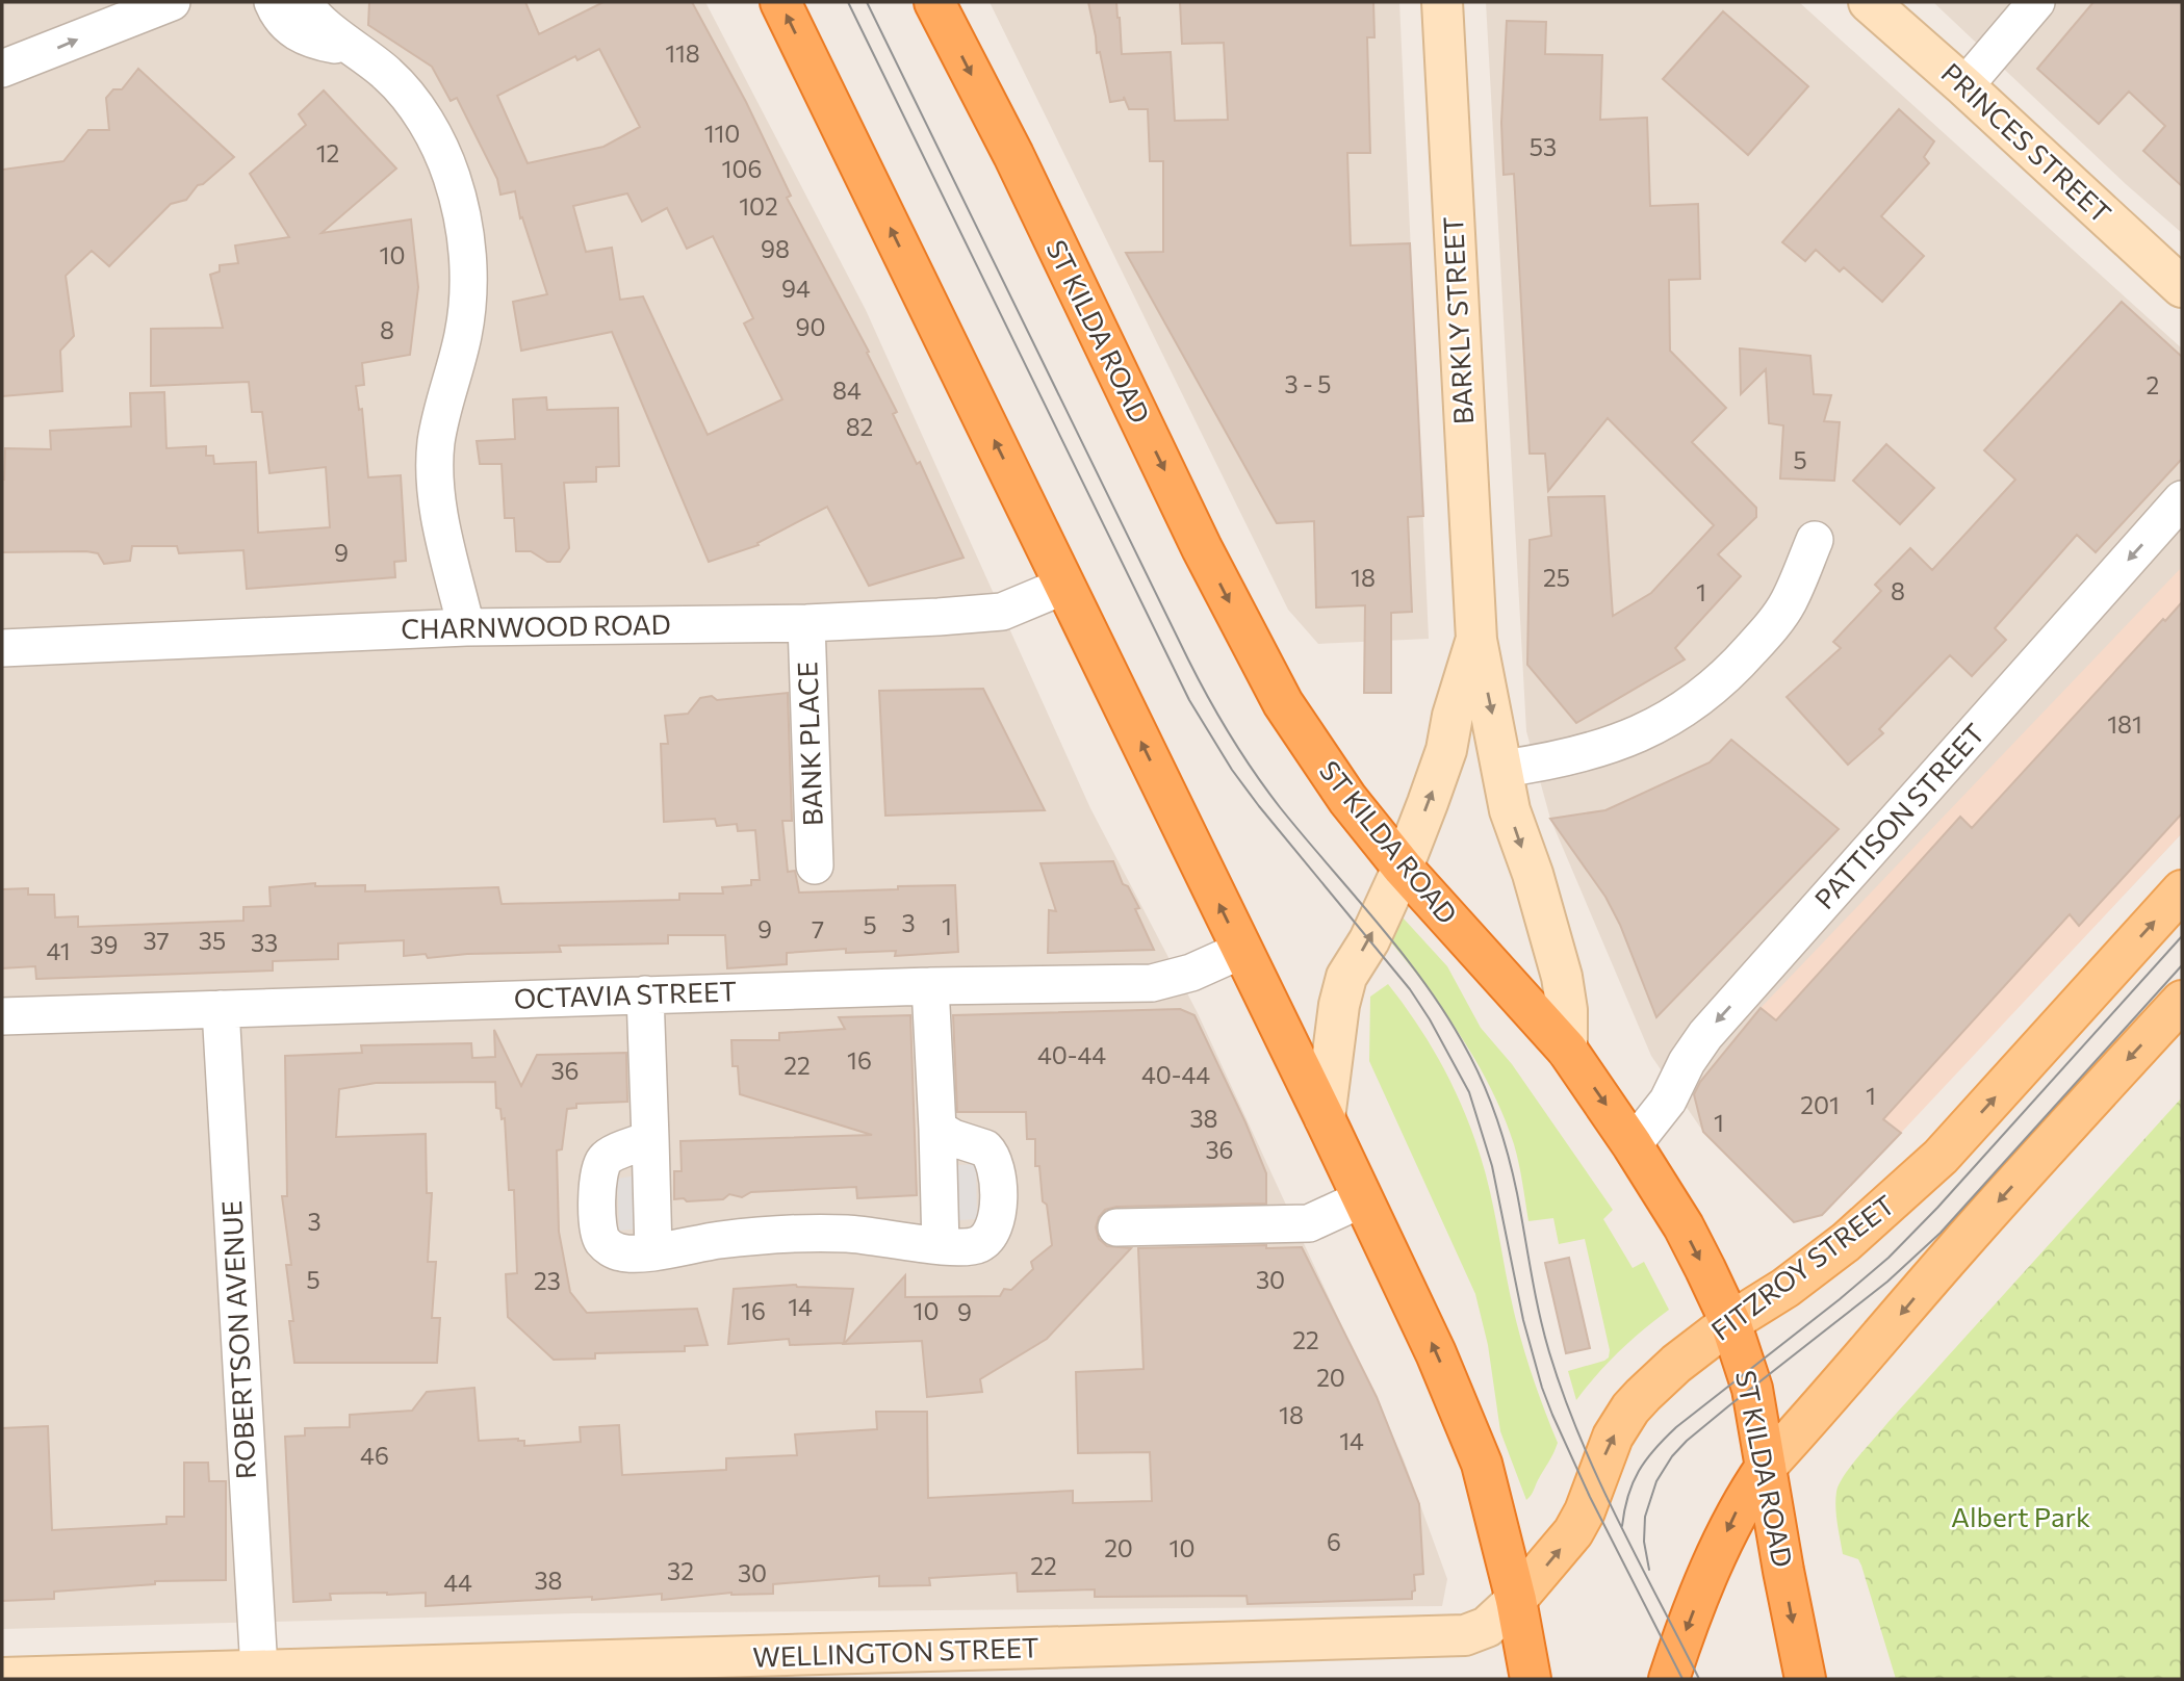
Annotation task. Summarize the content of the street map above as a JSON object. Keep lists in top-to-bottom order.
{
  "streets": {
    "highway": ["ST KILDA ROAD"],
    "main road": ["FITZROY STREET"],
    "street": [
      "PRINCES STREET",
      "BARKLY STREET",
      "CHARNWOOD ROAD",
      "BANK PLACE",
      "PATTISON STREET",
      "OCTAVIA STREET",
      "ROBERTSON AVENUE",
      "WELLINGTON STREET"
    ]
  },
  "crossings": [
    ["BARKLY STREET", "ST KILDA ROAD"],
    ["ST KILDA ROAD", "PATTISON STREET"],
    ["ST KILDA ROAD", "FITZROY STREET"],
    ["CHARNWOOD ROAD", "BANK PLACE"],
    ["OCTAVIA STREET", "ROBERTSON AVENUE"],
    ["FITZROY STREET", "WELLINGTON STREET"],
    ["ROBERTSON AVENUE", "WELLINGTON STREET"]
  ],
  "parks": ["Albert Park"],
  "house_numbers": [
    "118",
    "110",
    "53",
    "12",
    "106",
    "102",
    "98",
    "10",
    "94",
    "90",
    "8",
    "3 - 5",
    "2",
    "84",
    "82",
    "5",
    "9",
    "18",
    "25",
    "8",
    "1",
    "181",
    "3",
    "5",
    "1",
    "9",
    "7",
    "37",
    "35",
    "33",
    "39",
    "41",
    "40-44",
    "16",
    "22",
    "36",
    "40-44",
    "1",
    "201",
    "38",
    "1",
    "36",
    "3",
    "5",
    "30",
    "23",
    "14",
    "16",
    "10",
    "9",
    "22",
    "20",
    "18",
    "14",
    "46",
    "6",
    "20",
    "10",
    "22",
    "32",
    "30",
    "38",
    "44"
  ]
}
